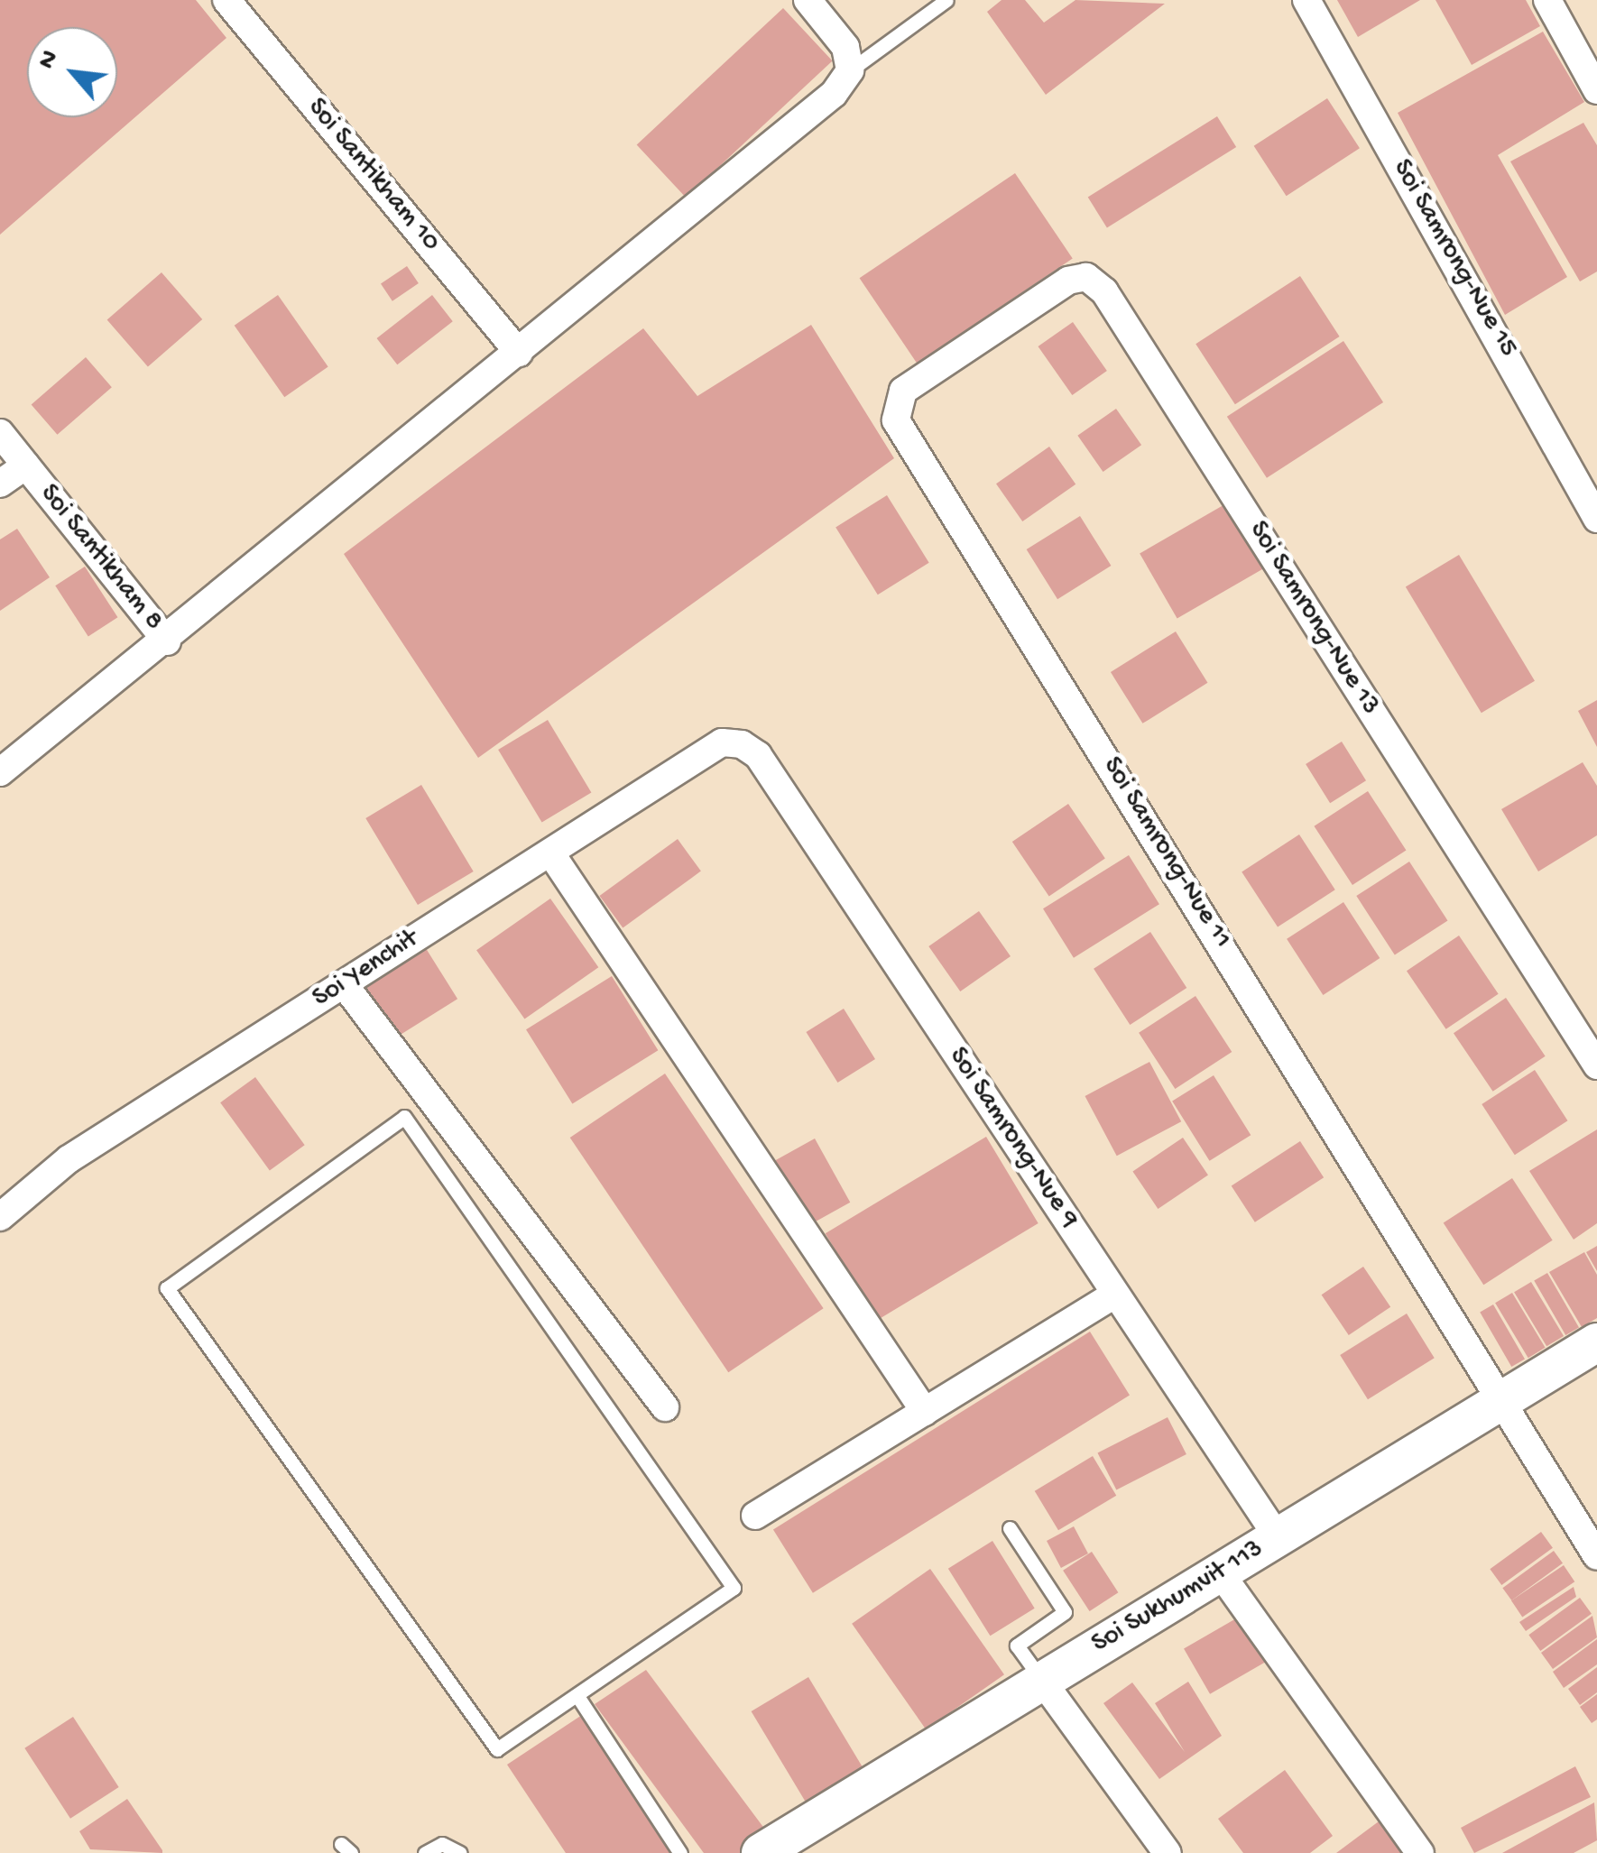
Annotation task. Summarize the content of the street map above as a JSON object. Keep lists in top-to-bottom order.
{
  "streets": {
    "main road": ["Soi Sukhumvit 113"],
    "street": [
      "Soi Santikham 10",
      "Soi Samrong-Nue 15",
      "Soi Santikham 8",
      "Soi Samrong-Nue 13",
      "Soi Samrong-Nue 11",
      "Soi Yenchit",
      "Soi Samrong-Nue 9"
    ]
  },
  "crossings": [
    ["Soi Samrong-Nue 13", "Soi Samrong-Nue 11"],
    ["Soi Samrong-Nue 11", "Soi Sukhumvit 113"],
    ["Soi Yenchit", "Soi Samrong-Nue 9"],
    ["Soi Samrong-Nue 9", "Soi Sukhumvit 113"]
  ],
  "north": "top left"
}
